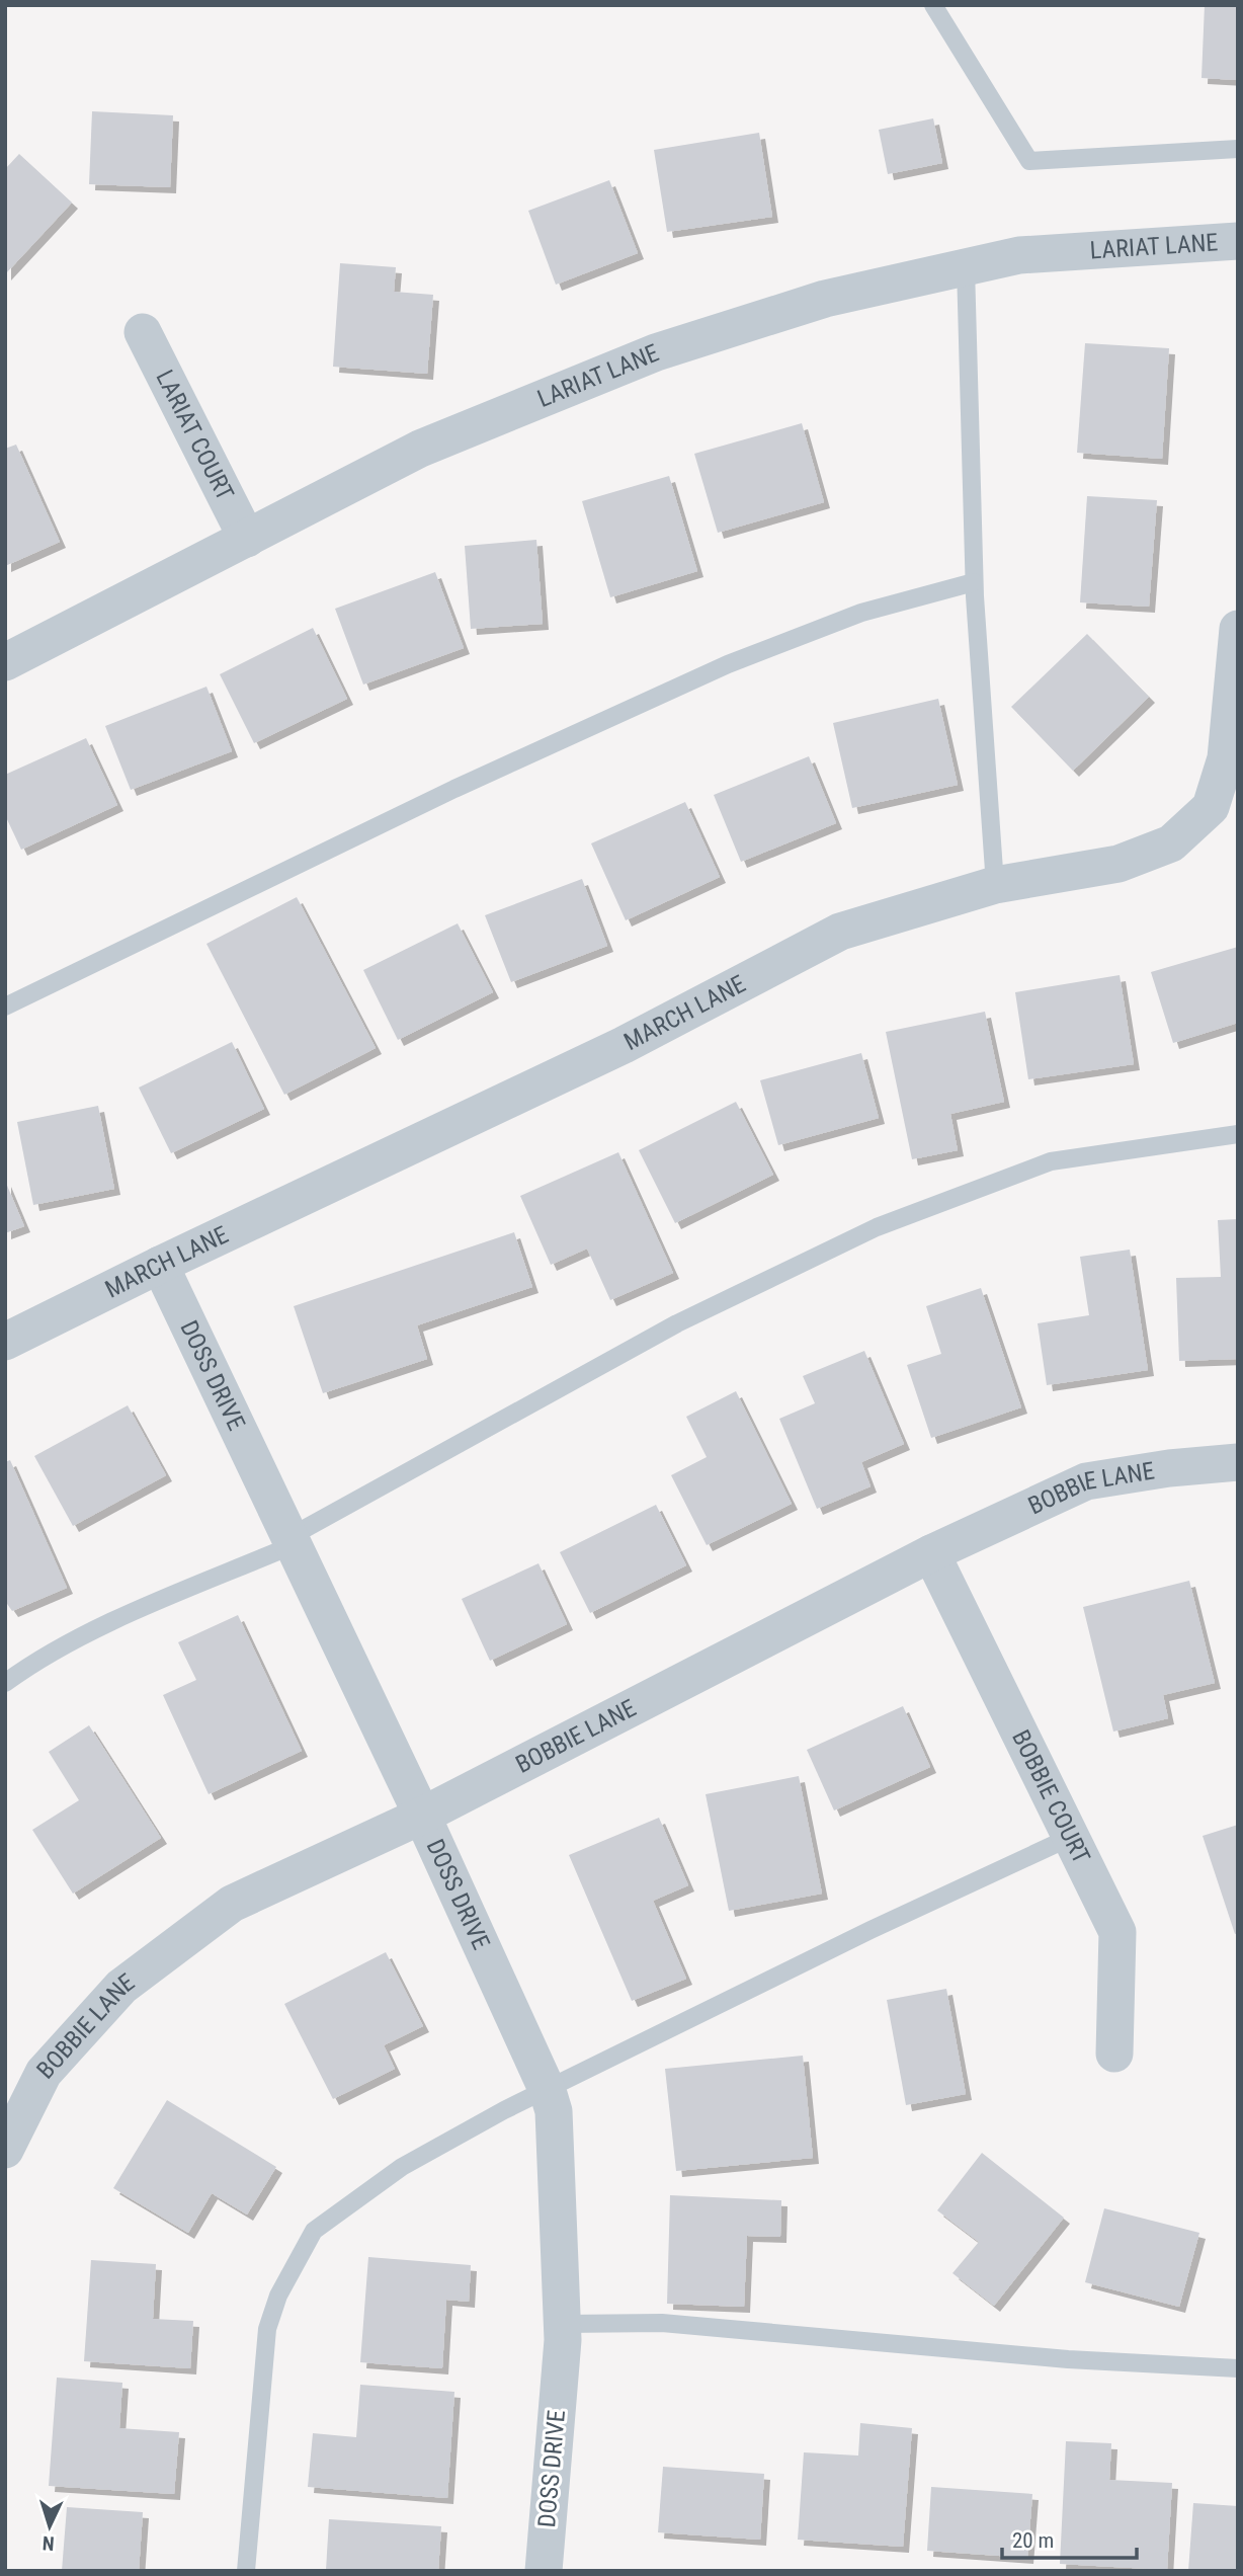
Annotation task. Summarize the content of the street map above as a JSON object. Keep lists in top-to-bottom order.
{
  "streets": {
    "street": [
      "LARIAT LANE",
      "LARIAT COURT",
      "MARCH LANE",
      "DOSS DRIVE",
      "BOBBIE LANE",
      "BOBBIE COURT"
    ]
  },
  "crossings": [
    ["LARIAT LANE", "LARIAT COURT"],
    ["MARCH LANE", "DOSS DRIVE"],
    ["DOSS DRIVE", "BOBBIE LANE"],
    ["BOBBIE LANE", "BOBBIE COURT"]
  ],
  "scale_bar": "20 m",
  "north": "bottom"
}
